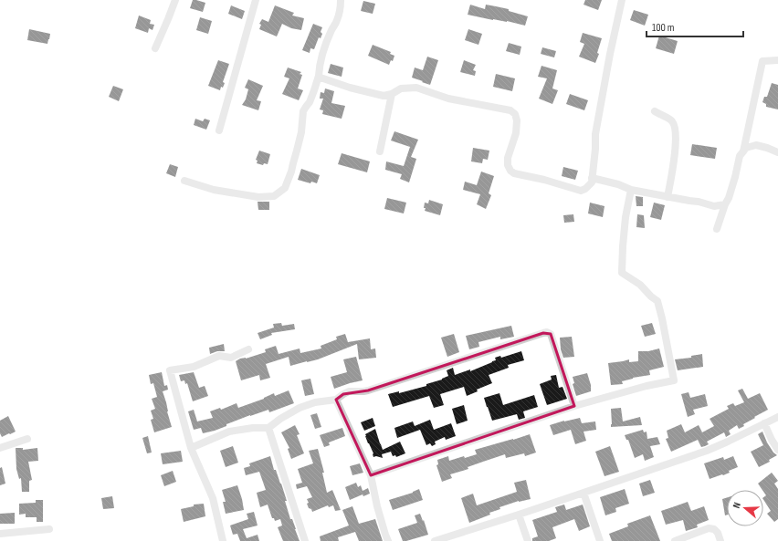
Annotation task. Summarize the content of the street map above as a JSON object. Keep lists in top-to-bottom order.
{
  "scale_bar": "100 m",
  "north": "left"
}
